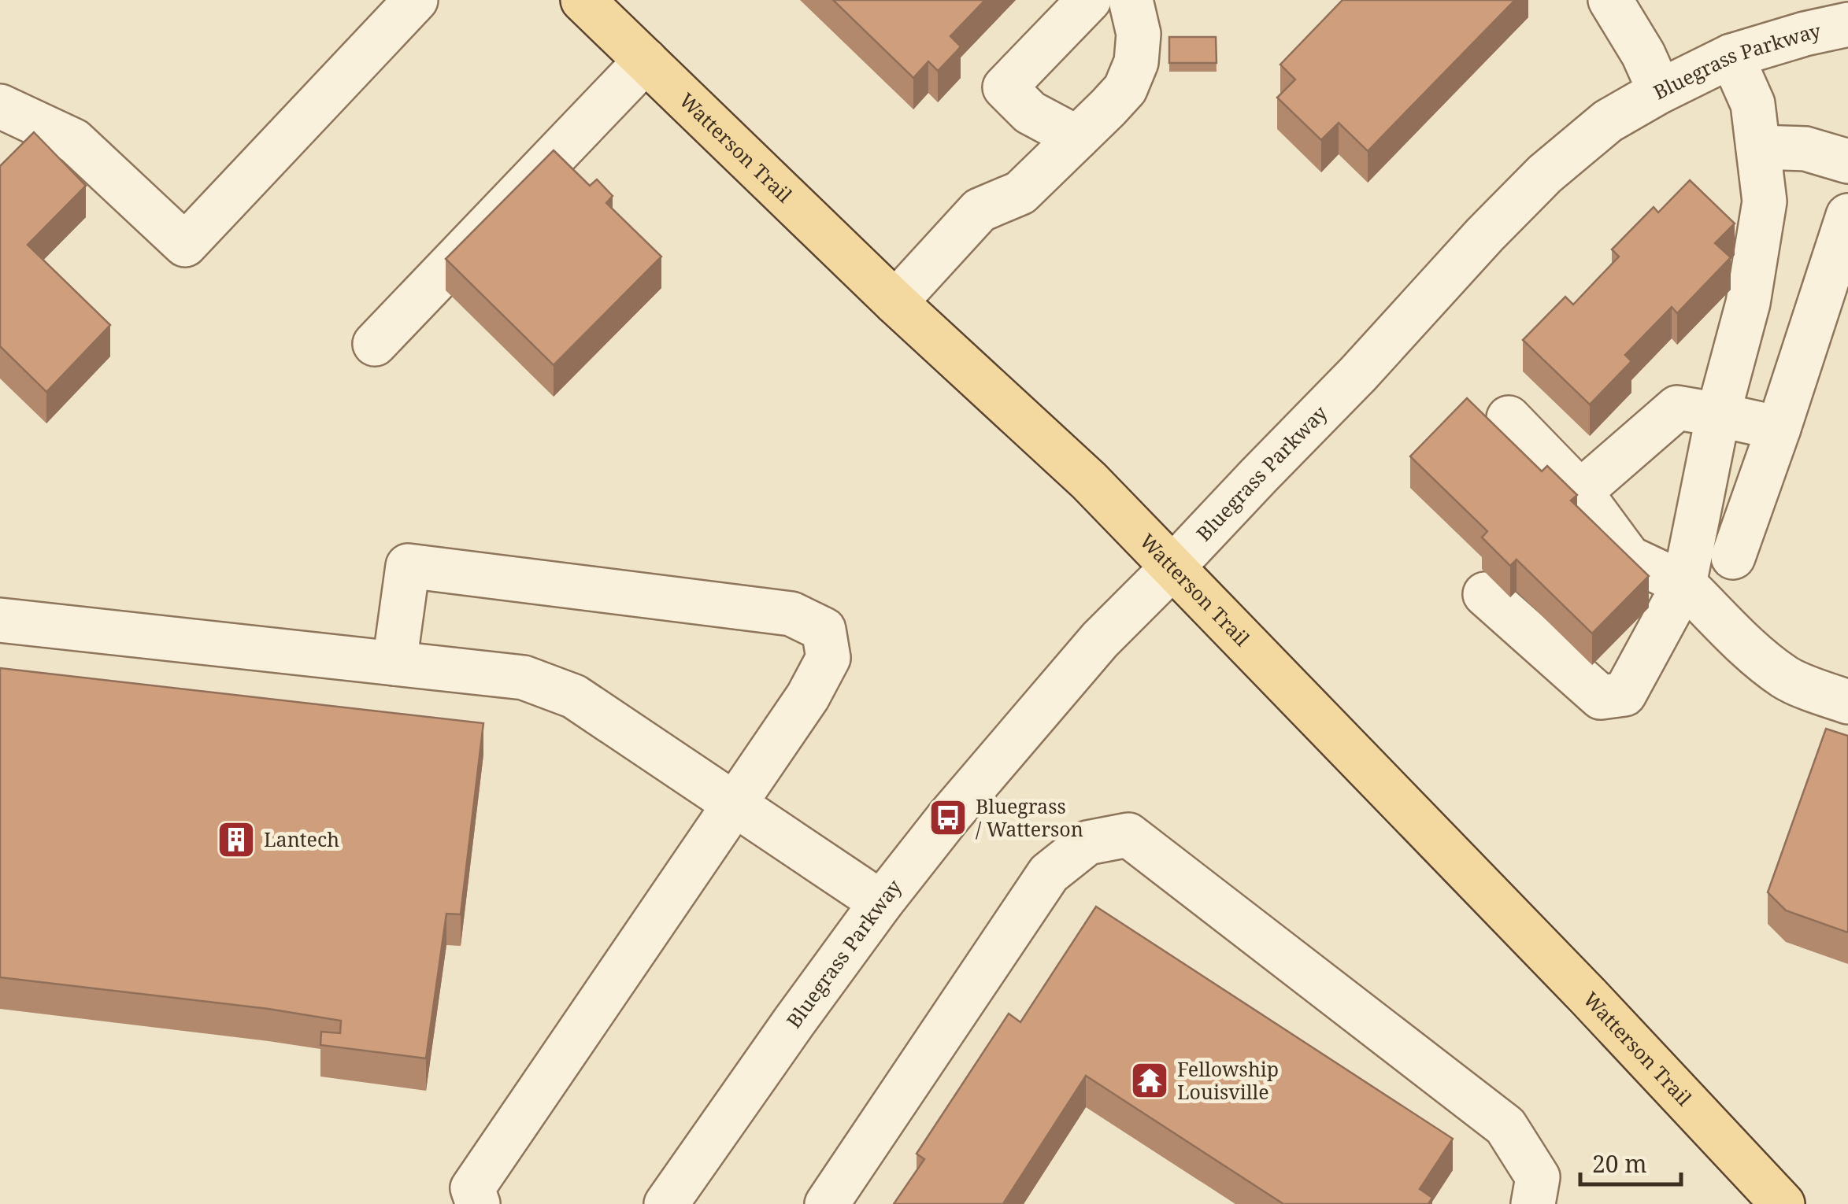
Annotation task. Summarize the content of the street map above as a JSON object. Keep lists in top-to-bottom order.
{
  "streets": {
    "main road": ["Watterson Trail"],
    "street": ["Bluegrass Parkway"]
  },
  "crossings": [
    ["Bluegrass Parkway", "Watterson Trail"]
  ],
  "places": {
    "bus stop": ["Bluegrass / Watterson"],
    "building": ["Lantech"],
    "temple": ["Fellowship Louisville"]
  },
  "scale_bar": "20 m"
}
